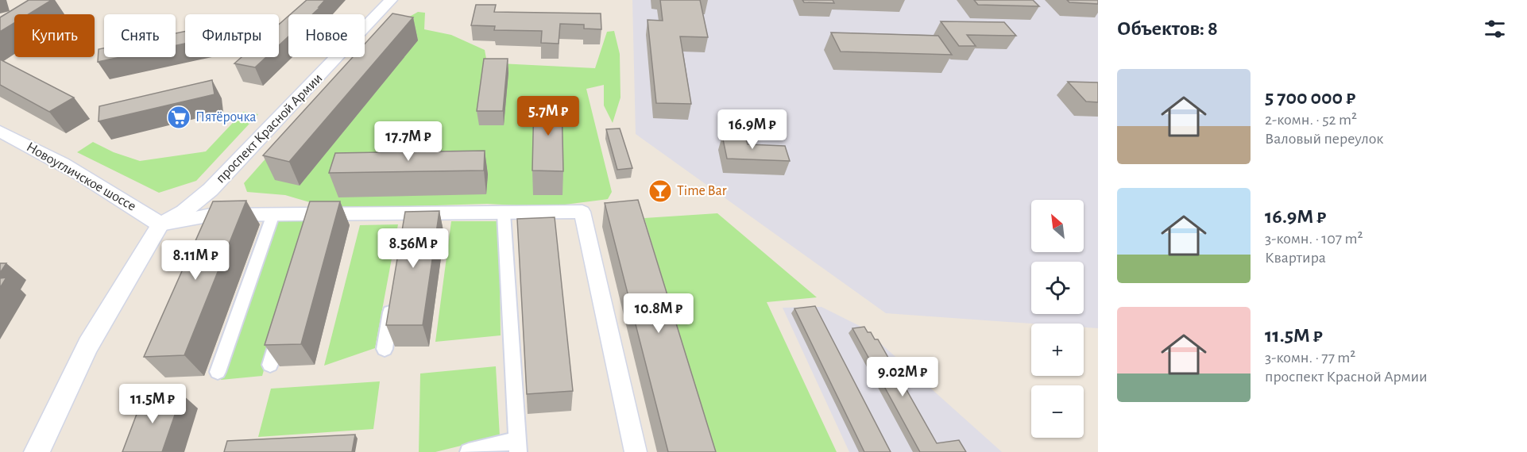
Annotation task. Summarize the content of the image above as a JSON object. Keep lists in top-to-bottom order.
{
  "streets": {
    "main road": ["проспект Красной Армии", "Новоугличское шоссе"]
  },
  "crossings": [
    ["проспект Красной Армии", "Новоугличское шоссе"]
  ],
  "places": {
    "supermarket": ["Пятёрочка"],
    "bar": ["Time Bar"]
  },
  "north": "top left",
  "page": {
    "heading": "Объектов: 8",
    "chip": [
      "Купить",
      "Снять",
      "Фильтры",
      "Новое"
    ],
    "list": [
      {
        "name": "5 700 000 ₽",
        "note": "2-комн. · 52 m² · Валовый переулок"
      },
      {
        "name": "16.9M ₽",
        "note": "3-комн. · 107 m² · Квартира"
      },
      {
        "name": "11.5M ₽",
        "note": "3-комн. · 77 m² · проспект Красной Армии"
      }
    ],
    "price": [
      "5.7M ₽",
      "16.9M ₽",
      "17.7M ₽",
      "8.56M ₽",
      "8.11M ₽",
      "10.8M ₽",
      "9.02M ₽",
      "11.5M ₽"
    ],
    "map_buttons": ["+", "−"]
  }
}
